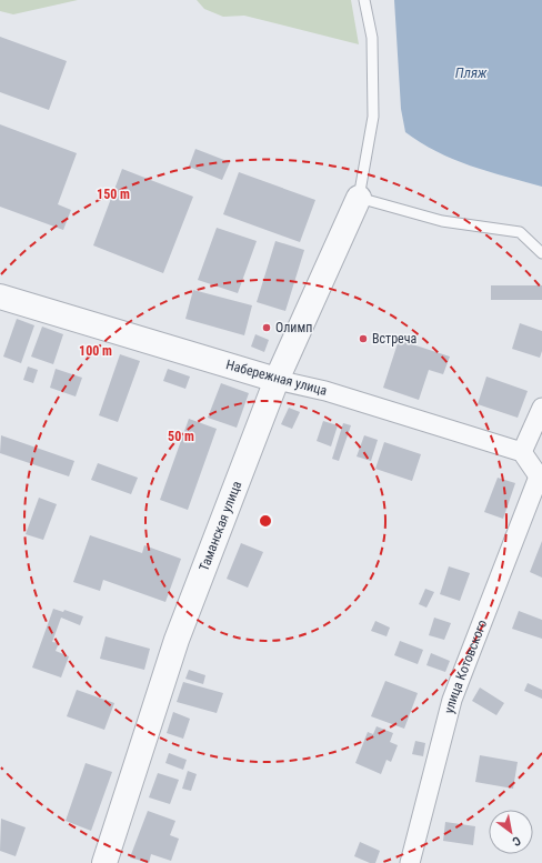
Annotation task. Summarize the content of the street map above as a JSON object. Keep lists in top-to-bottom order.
{
  "streets": {
    "street": ["Набережная улица", "Таманская улица", "улица Котовского"]
  },
  "crossings": [
    ["Набережная улица", "Таманская улица"]
  ],
  "water": ["Пляж"],
  "places": ["Олимп", "Встреча"],
  "north": "bottom right",
  "rings": ["150 m", "100 m", "50 m"]
}
